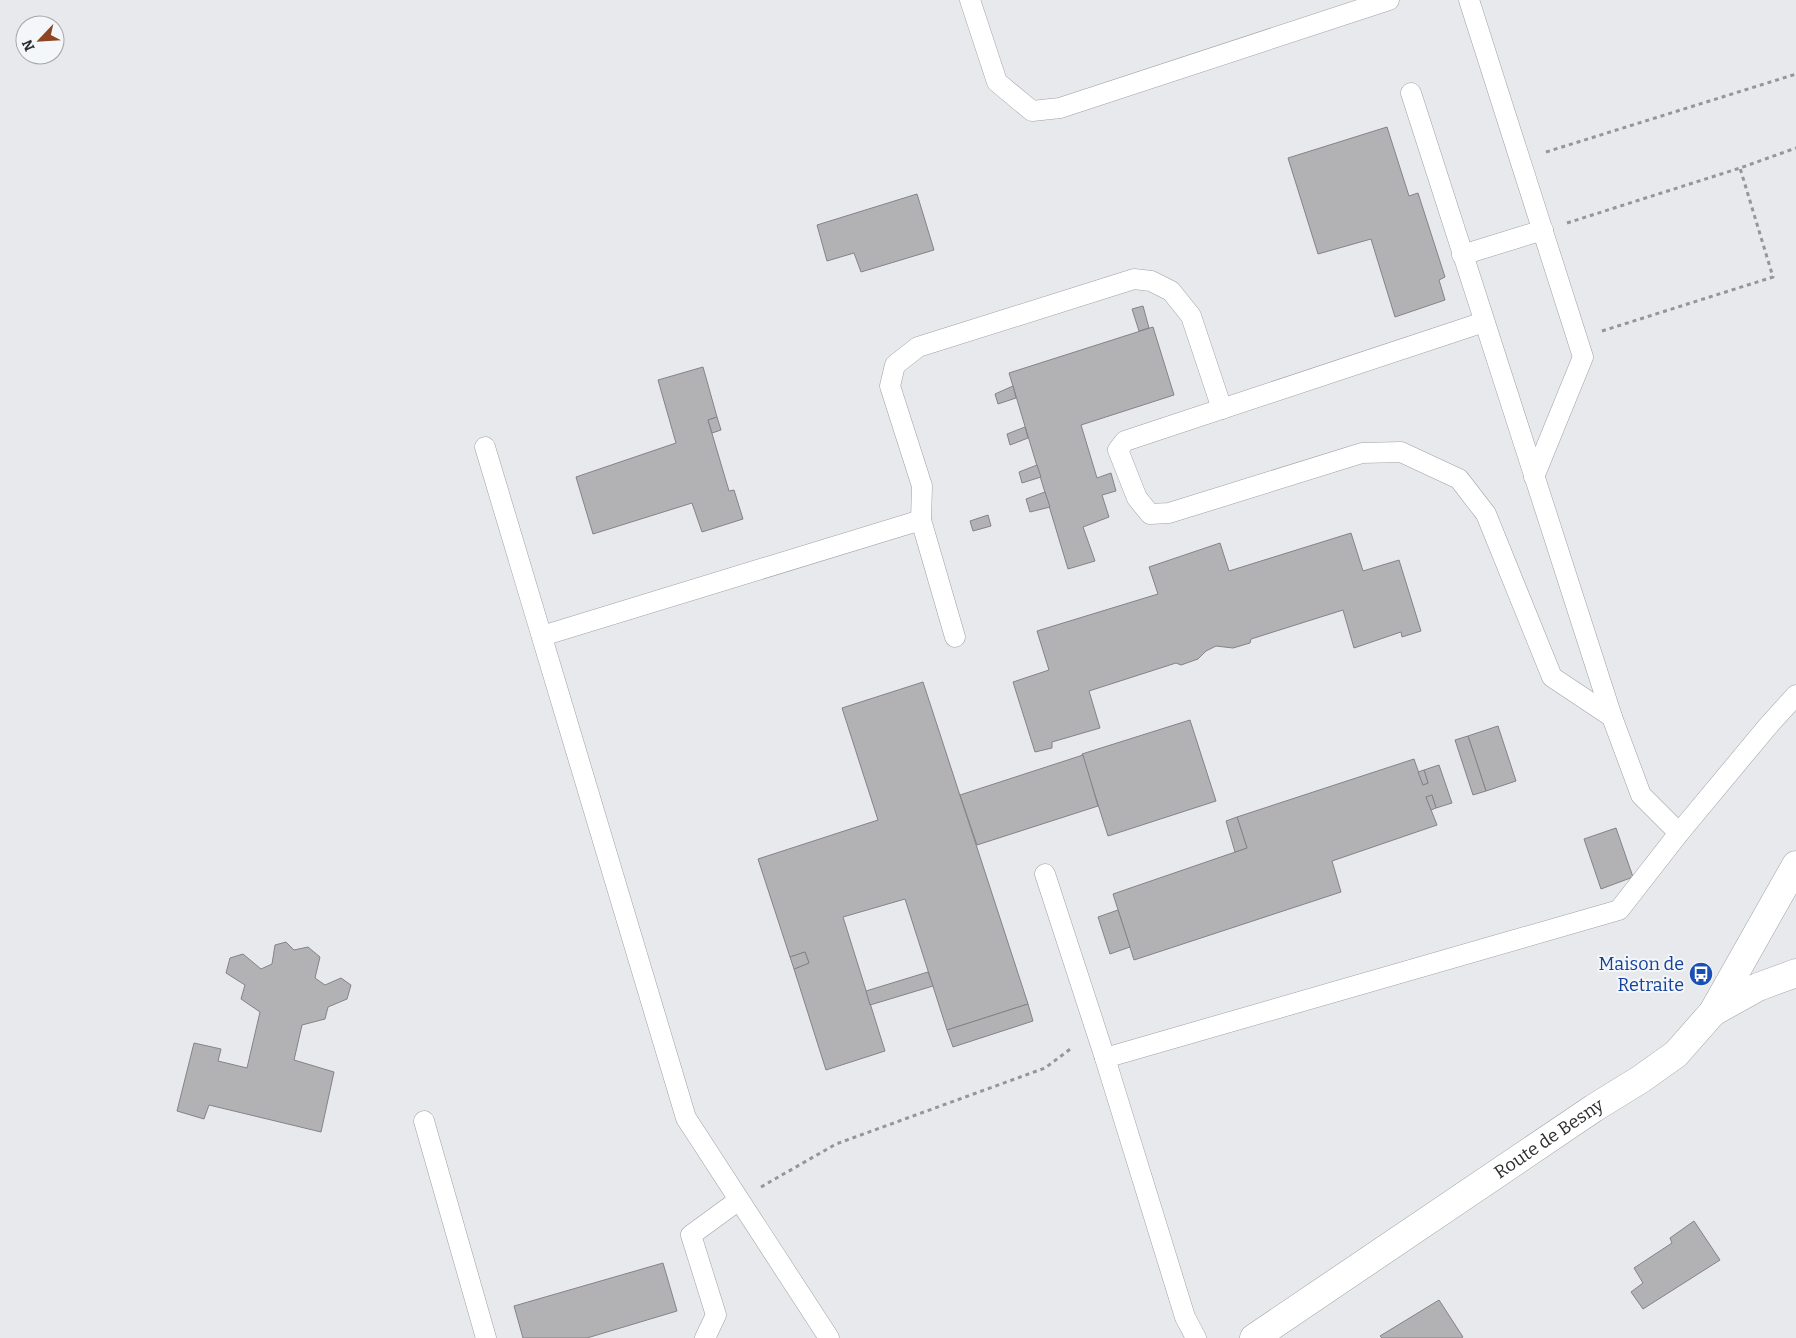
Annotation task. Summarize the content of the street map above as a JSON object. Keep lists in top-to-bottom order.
{
  "streets": {
    "main road": ["Route de Besny"]
  },
  "places": {
    "bus stop": ["Maison de Retraite"]
  },
  "north": "bottom left"
}
